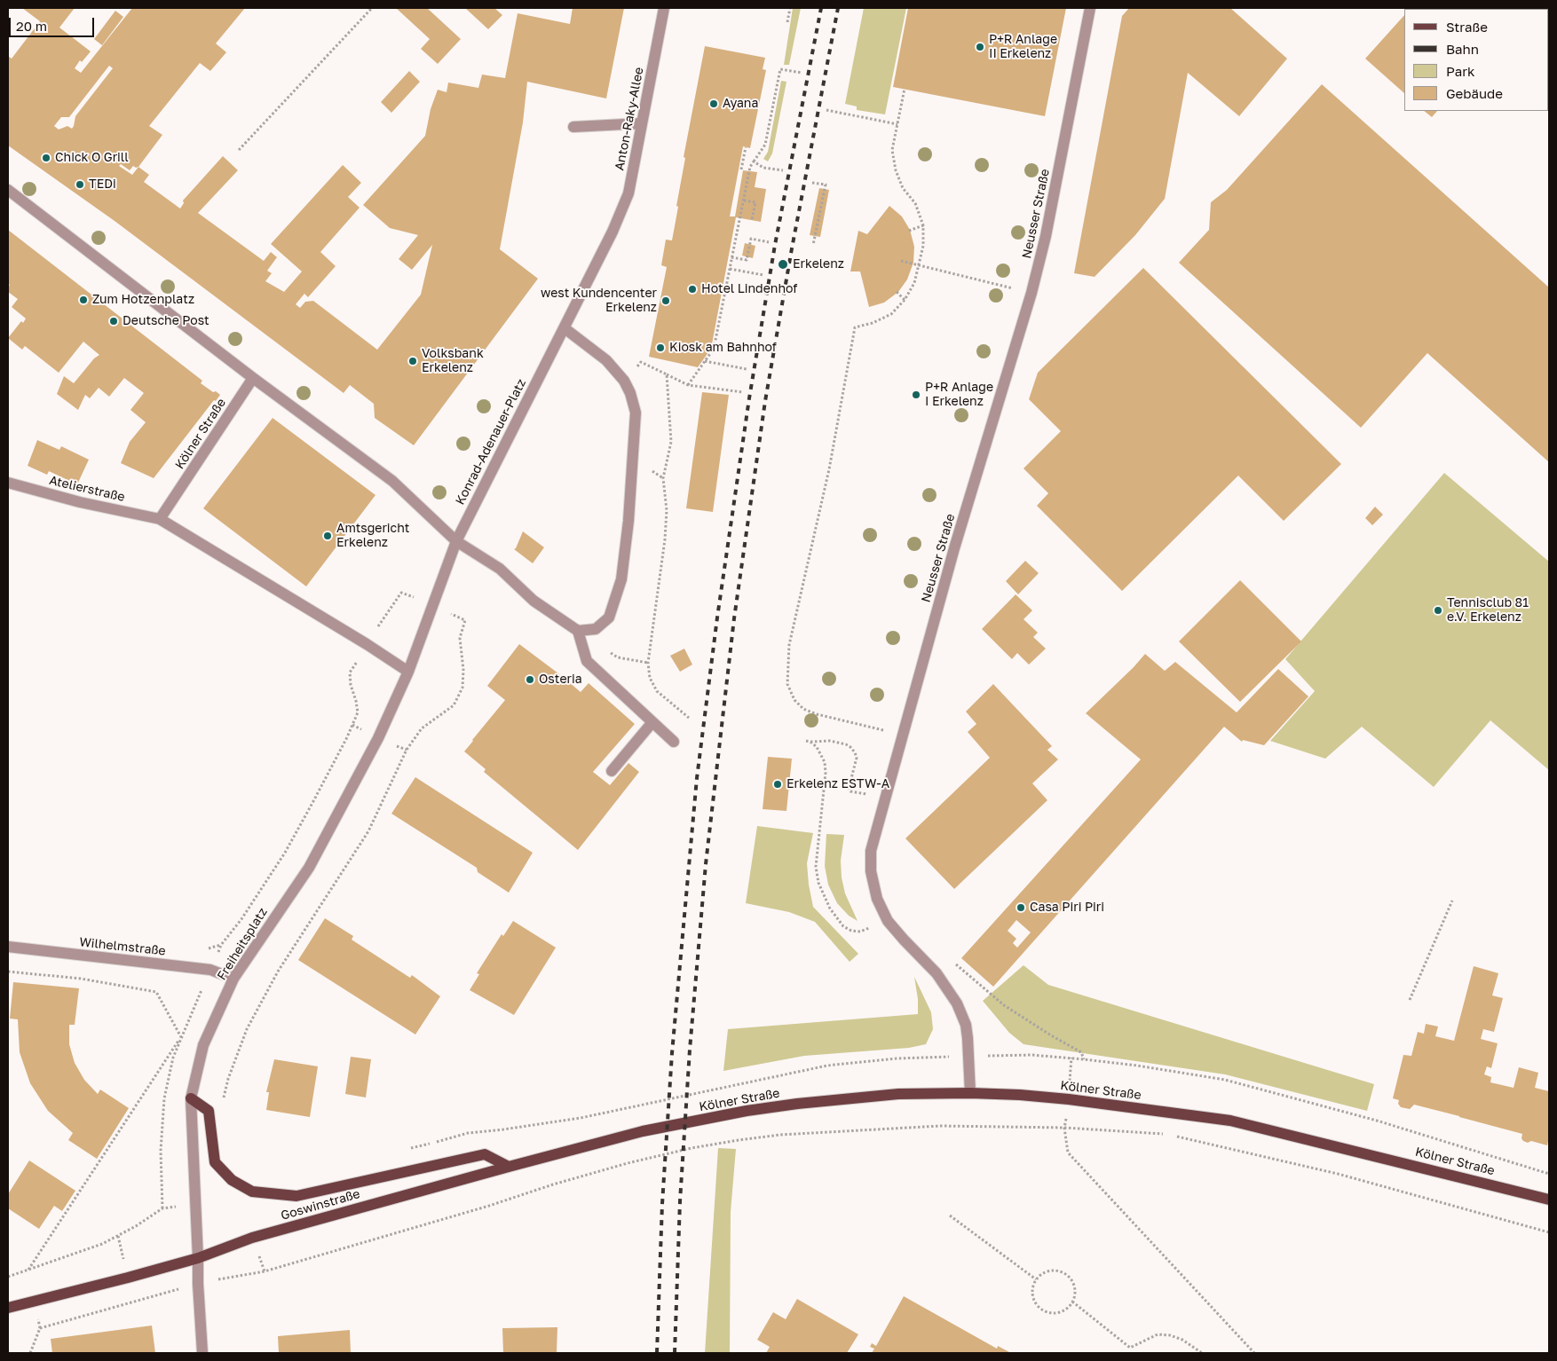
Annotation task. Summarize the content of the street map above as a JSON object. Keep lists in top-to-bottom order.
{
  "streets": {
    "main road": ["Kölner Straße", "Goswinstraße"],
    "street": [
      "Anton-Raky-Allee",
      "Neusser Straße",
      "Konrad-Adenauer-Platz",
      "Atelierstraße",
      "Freiheitsplatz",
      "Wilhelmstraße"
    ]
  },
  "crossings": [
    ["Anton-Raky-Allee", "Konrad-Adenauer-Platz"],
    ["Neusser Straße", "Kölner Straße"],
    ["Kölner Straße", "Atelierstraße"],
    ["Kölner Straße", "Goswinstraße"],
    ["Konrad-Adenauer-Platz", "Freiheitsplatz"],
    ["Freiheitsplatz", "Wilhelmstraße"],
    ["Freiheitsplatz", "Goswinstraße"]
  ],
  "places": [
    "P+R Anlage II Erkelenz",
    "Ayana",
    "Chick O Grill",
    "TEDi",
    "Erkelenz",
    "Hotel Lindenhof",
    "Zum Hotzenplatz",
    "west Kundencenter Erkelenz",
    "Deutsche Post",
    "Kiosk am Bahnhof",
    "Volksbank Erkelenz",
    "P+R Anlage I Erkelenz",
    "Amtsgericht Erkelenz",
    "Tennisclub 81 e.V. Erkelenz",
    "Osteria",
    "Erkelenz ESTW-A",
    "Casa Piri Piri"
  ],
  "legend": [
    "Straße",
    "Bahn",
    "Park",
    "Gebäude"
  ],
  "scale_bar": "20 m"
}
